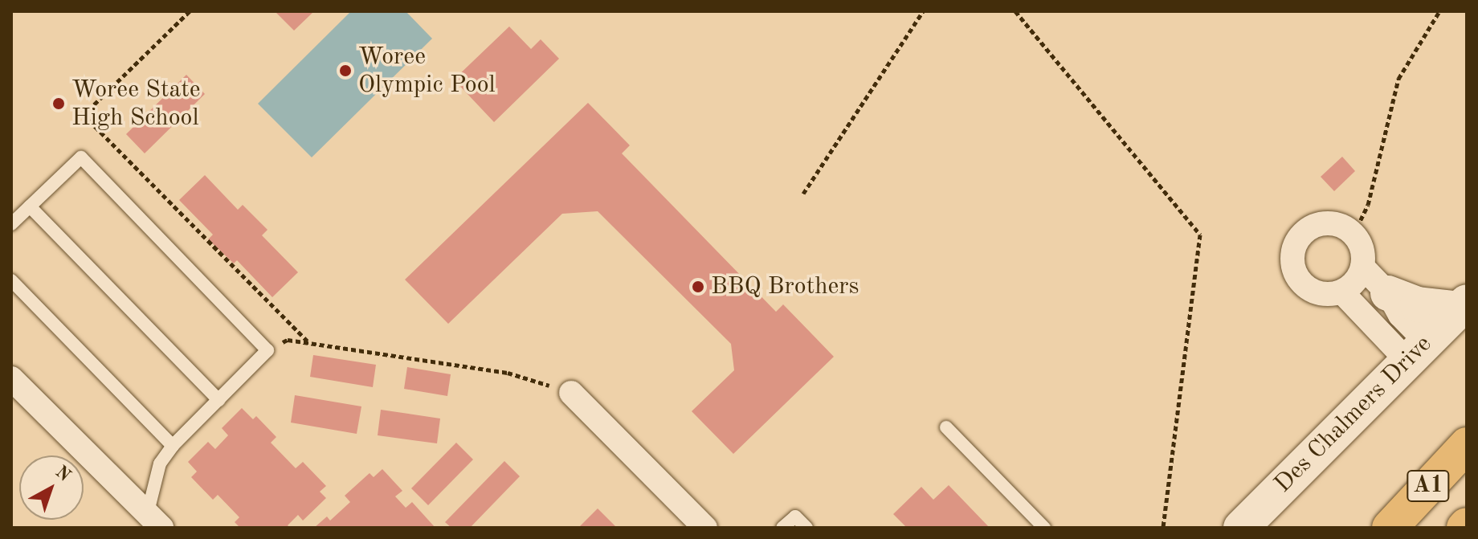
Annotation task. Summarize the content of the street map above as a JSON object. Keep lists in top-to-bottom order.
{
  "streets": {
    "highway": ["A1"],
    "main road": ["Des Chalmers Drive"]
  },
  "places": ["Woree Olympic Pool", "Woree State High School", "BBQ Brothers"],
  "north": "top right"
}
